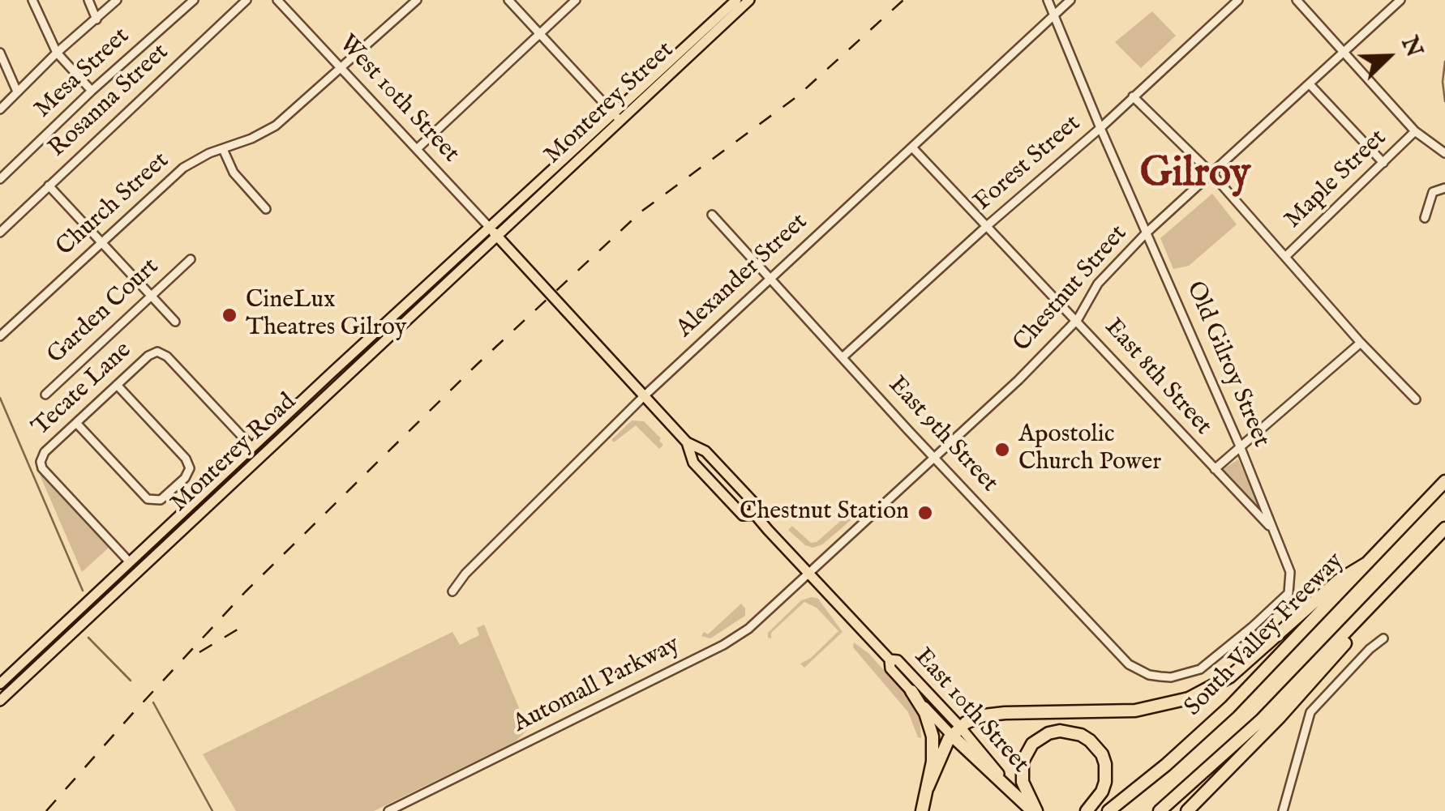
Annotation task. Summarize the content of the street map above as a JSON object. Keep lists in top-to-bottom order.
{
  "streets": {
    "highway": ["South Valley Freeway", "East 10th Street"],
    "main road": ["Monterey Street", "Monterey Road"],
    "street": [
      "Mesa Street",
      "West 10th Street",
      "Rosanna Street",
      "Forest Street",
      "Maple Street",
      "Church Street",
      "Alexander Street",
      "Chestnut Street",
      "Garden Court",
      "Old Gilroy Street",
      "East 8th Street",
      "Tecate Lane",
      "East 9th Street",
      "Automall Parkway"
    ]
  },
  "crossings": [
    ["West 10th Street", "Monterey Street"],
    ["West 10th Street", "Church Street"],
    ["West 10th Street", "Monterey Road"],
    ["West 10th Street", "East 10th Street"],
    ["Monterey Street", "Monterey Road"],
    ["Monterey Street", "East 10th Street"],
    ["Forest Street", "Old Gilroy Street"],
    ["Forest Street", "East 8th Street"],
    ["Forest Street", "East 9th Street"],
    ["Alexander Street", "Old Gilroy Street"],
    ["Alexander Street", "East 8th Street"],
    ["Alexander Street", "East 9th Street"],
    ["Alexander Street", "East 10th Street"],
    ["Chestnut Street", "Old Gilroy Street"],
    ["Chestnut Street", "East 8th Street"],
    ["Chestnut Street", "East 9th Street"],
    ["Chestnut Street", "Automall Parkway"],
    ["Chestnut Street", "East 10th Street"],
    ["Old Gilroy Street", "East 8th Street"],
    ["Old Gilroy Street", "East 9th Street"],
    ["Tecate Lane", "Monterey Road"],
    ["Monterey Road", "East 10th Street"],
    ["Automall Parkway", "East 10th Street"]
  ],
  "districts": ["Gilroy"],
  "places": ["CineLux Theatres Gilroy", "Apostolic Church Power", "Chestnut Station"],
  "north": "top right"
}
